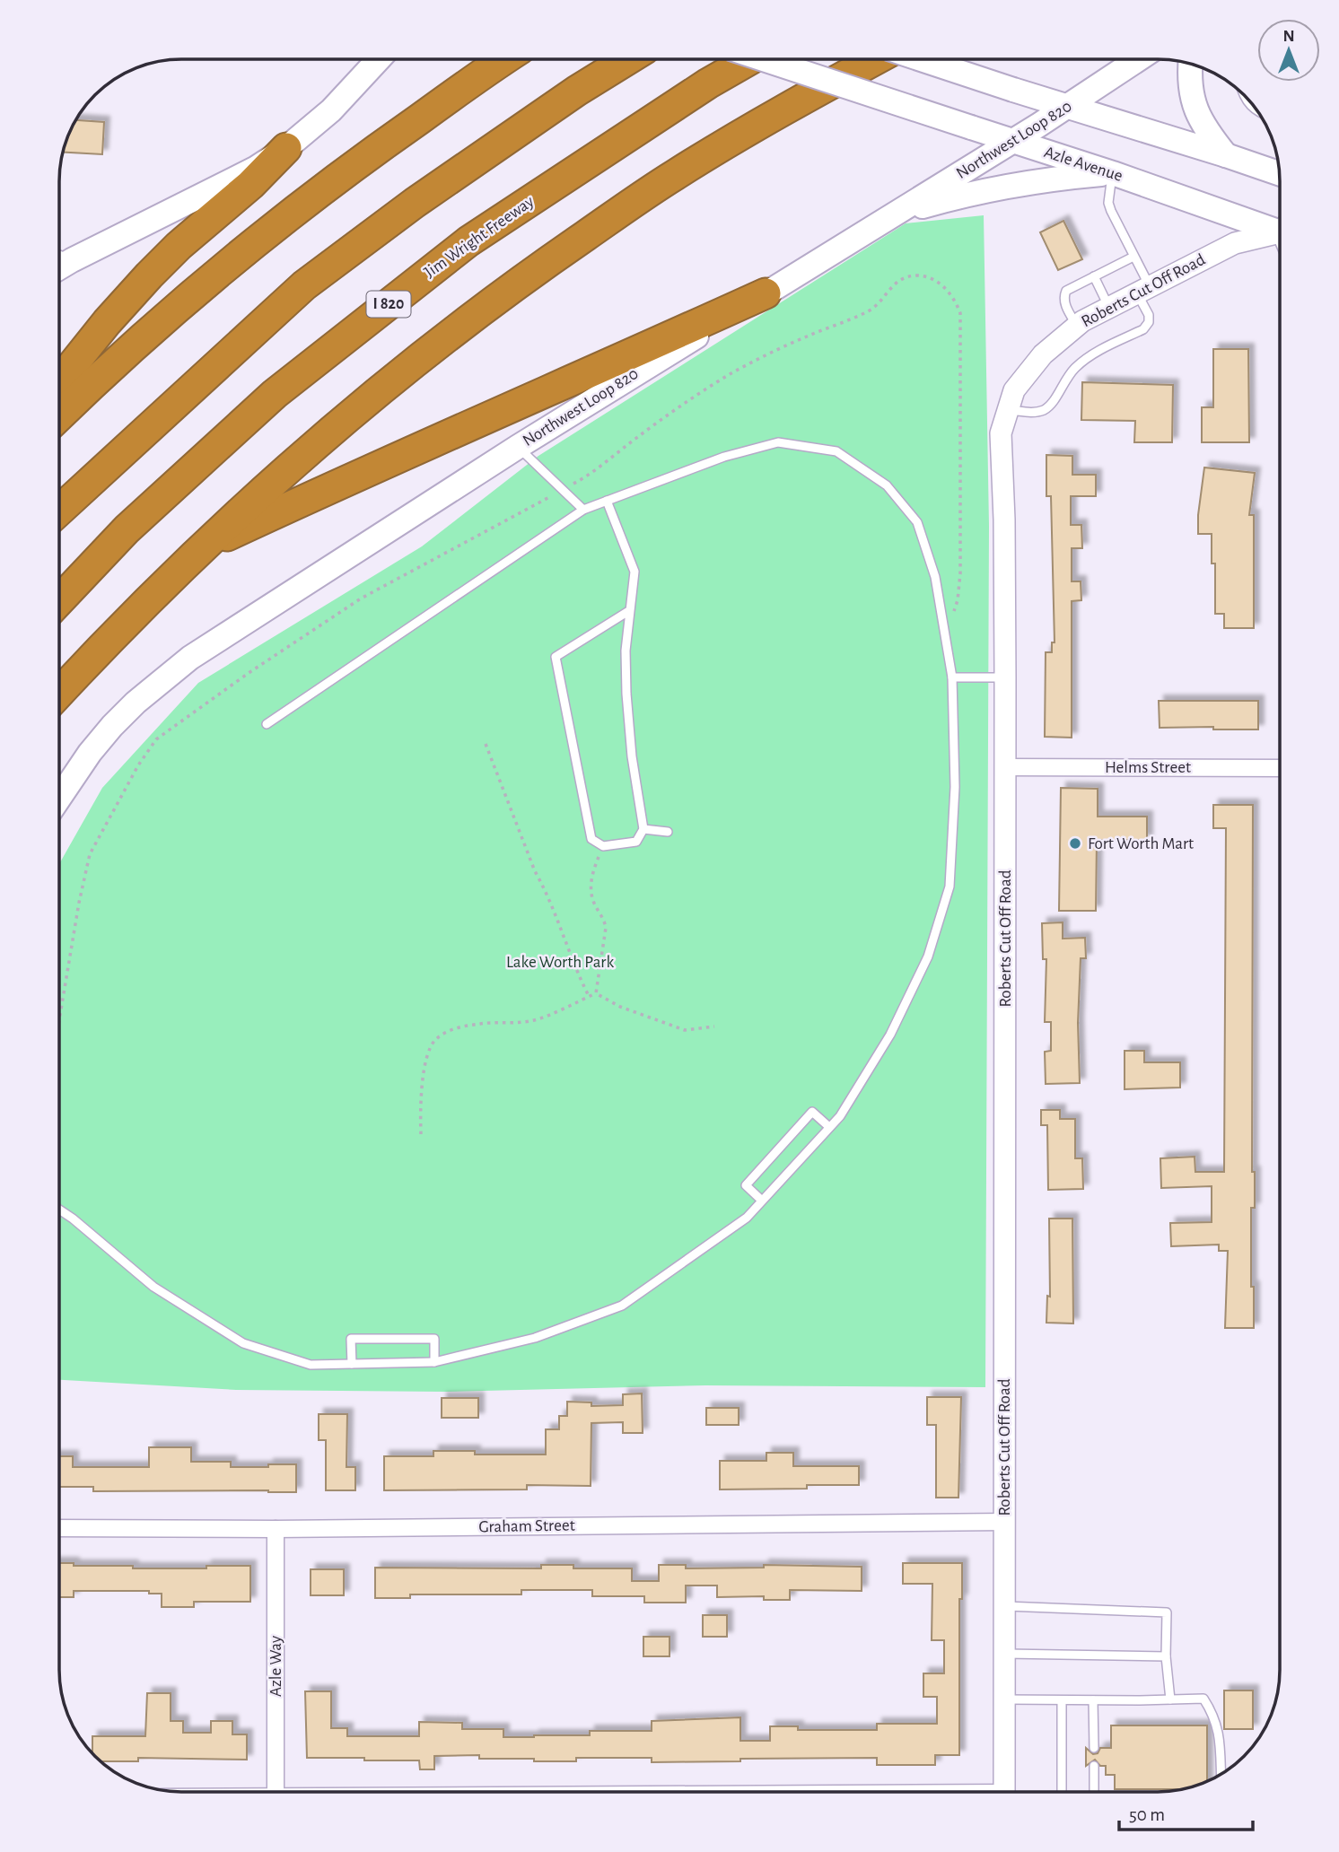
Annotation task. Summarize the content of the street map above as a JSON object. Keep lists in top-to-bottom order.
{
  "streets": {
    "highway": ["Jim Wright Freeway", "I 820"],
    "main road": ["Northwest Loop 820", "Azle Avenue"],
    "street": [
      "Roberts Cut Off Road",
      "Helms Street",
      "Graham Street",
      "Azle Way"
    ]
  },
  "crossings": [
    ["Northwest Loop 820", "Azle Avenue"],
    ["Roberts Cut Off Road", "Helms Street"],
    ["Roberts Cut Off Road", "Graham Street"],
    ["Graham Street", "Azle Way"]
  ],
  "parks": ["Lake Worth Park"],
  "places": ["Fort Worth Mart"],
  "scale_bar": "50 m",
  "north": "top"
}
